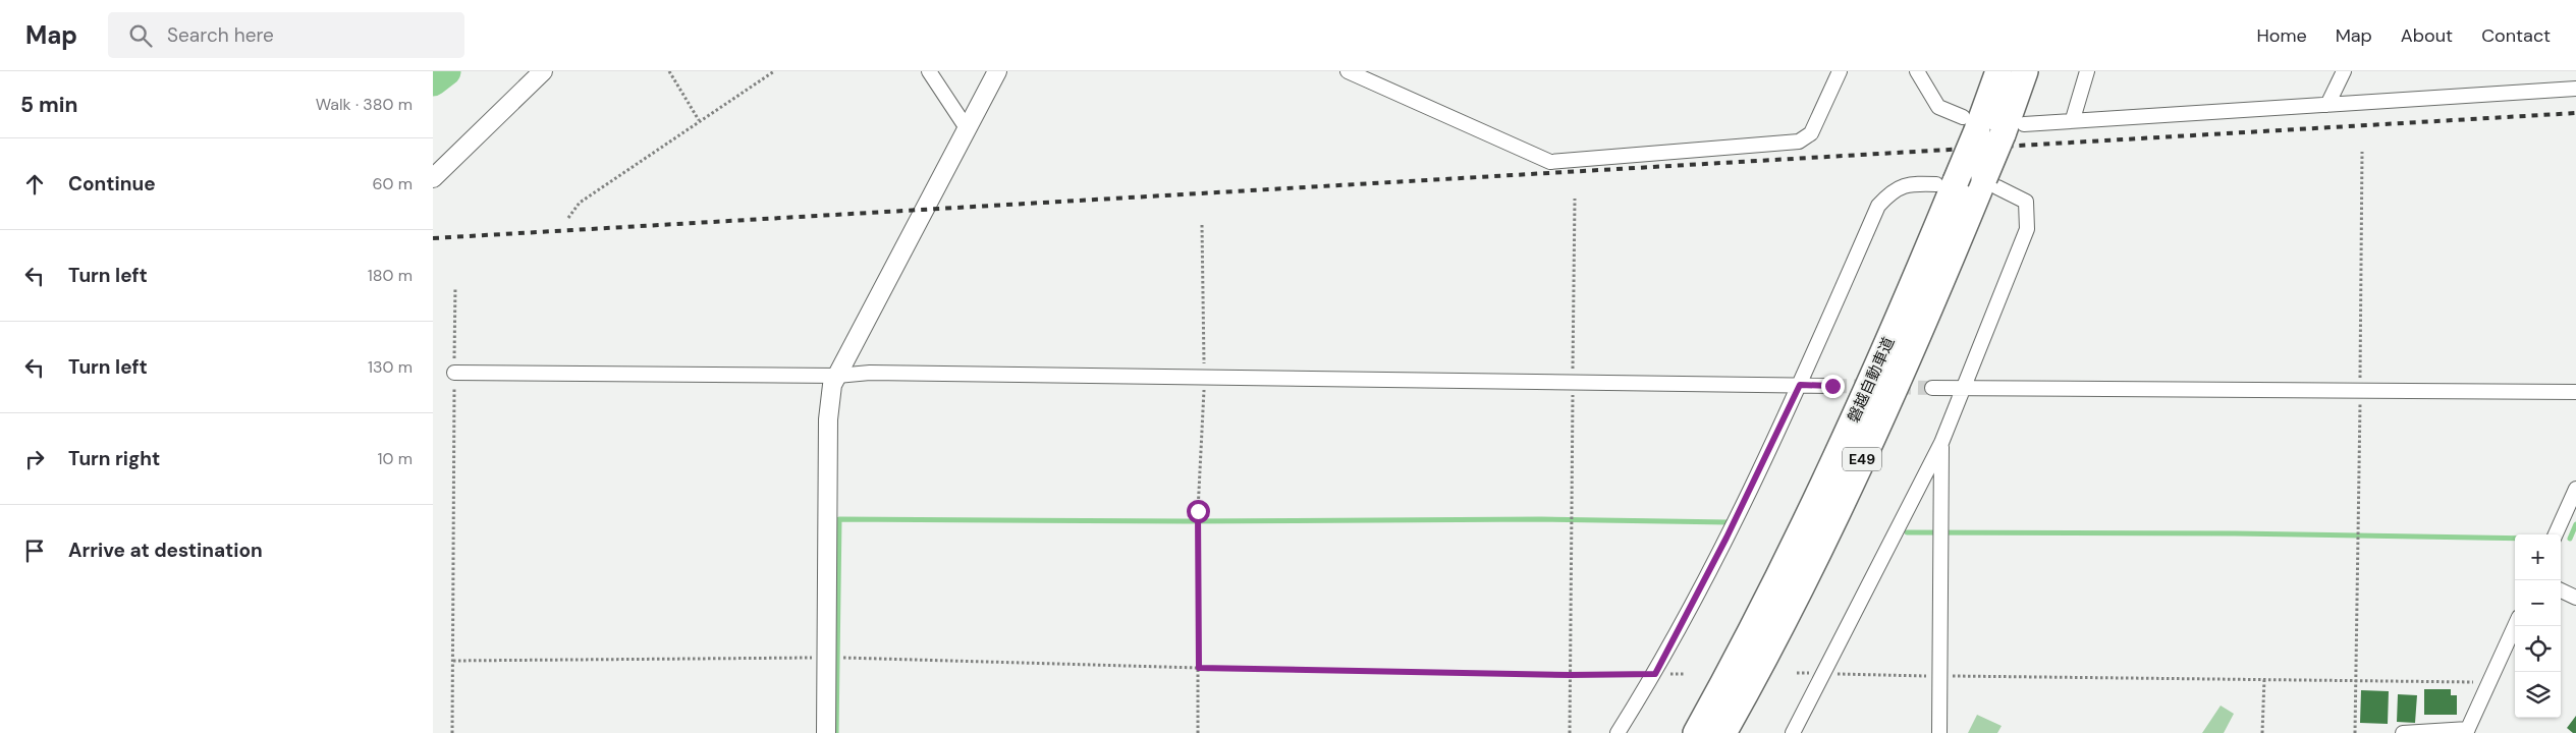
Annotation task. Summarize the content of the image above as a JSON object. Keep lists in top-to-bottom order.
{
  "streets": {
    "highway": ["磐越自動車道", "E49"]
  },
  "page": {
    "header": "Map",
    "search": "Search here",
    "nav": [
      "Home",
      "Map",
      "About",
      "Contact"
    ],
    "heading": ["5 min", "Walk · 380 m"],
    "list": [
      ["Continue", "60 m"],
      ["Turn left", "180 m"],
      ["Turn left", "130 m"],
      ["Turn right", "10 m"],
      "Arrive at destination"
    ],
    "map_buttons": ["+", "−"]
  }
}
